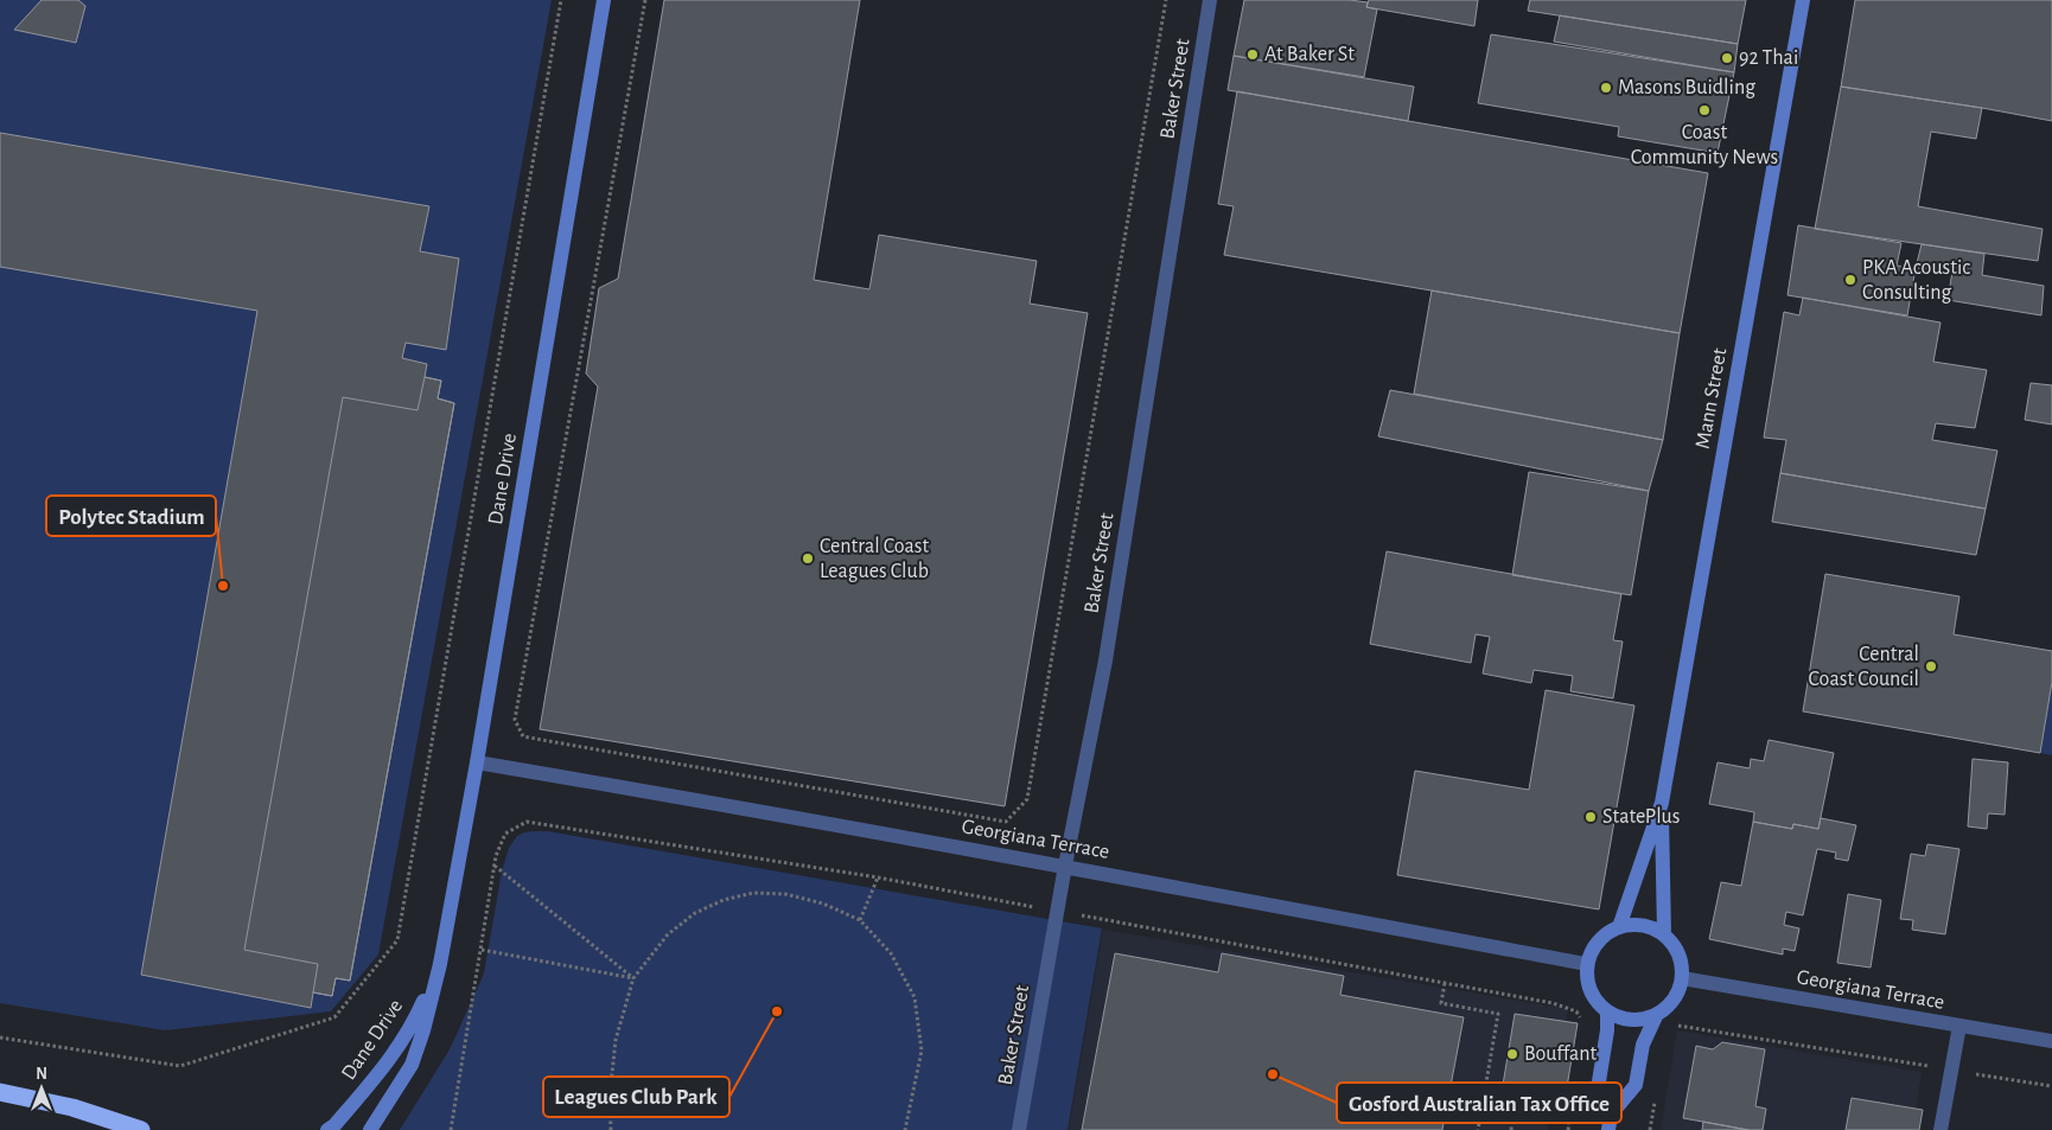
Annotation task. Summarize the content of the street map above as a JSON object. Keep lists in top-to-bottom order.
{
  "streets": {
    "street": [
      "Baker Street",
      "Mann Street",
      "Dane Drive",
      "Georgiana Terrace"
    ]
  },
  "crossings": [
    ["Baker Street", "Georgiana Terrace"],
    ["Mann Street", "Georgiana Terrace"],
    ["Dane Drive", "Georgiana Terrace"]
  ],
  "places": [
    "At Baker St",
    "92 Thai",
    "Masons Buidling",
    "Coast Community News",
    "PKA Acoustic Consulting",
    "Central Coast Leagues Club",
    "Polytec Stadium",
    "Central Coast Council",
    "StatePlus",
    "Leagues Club Park",
    "Bouffant",
    "Gosford Australian Tax Office"
  ],
  "north": "top"
}
